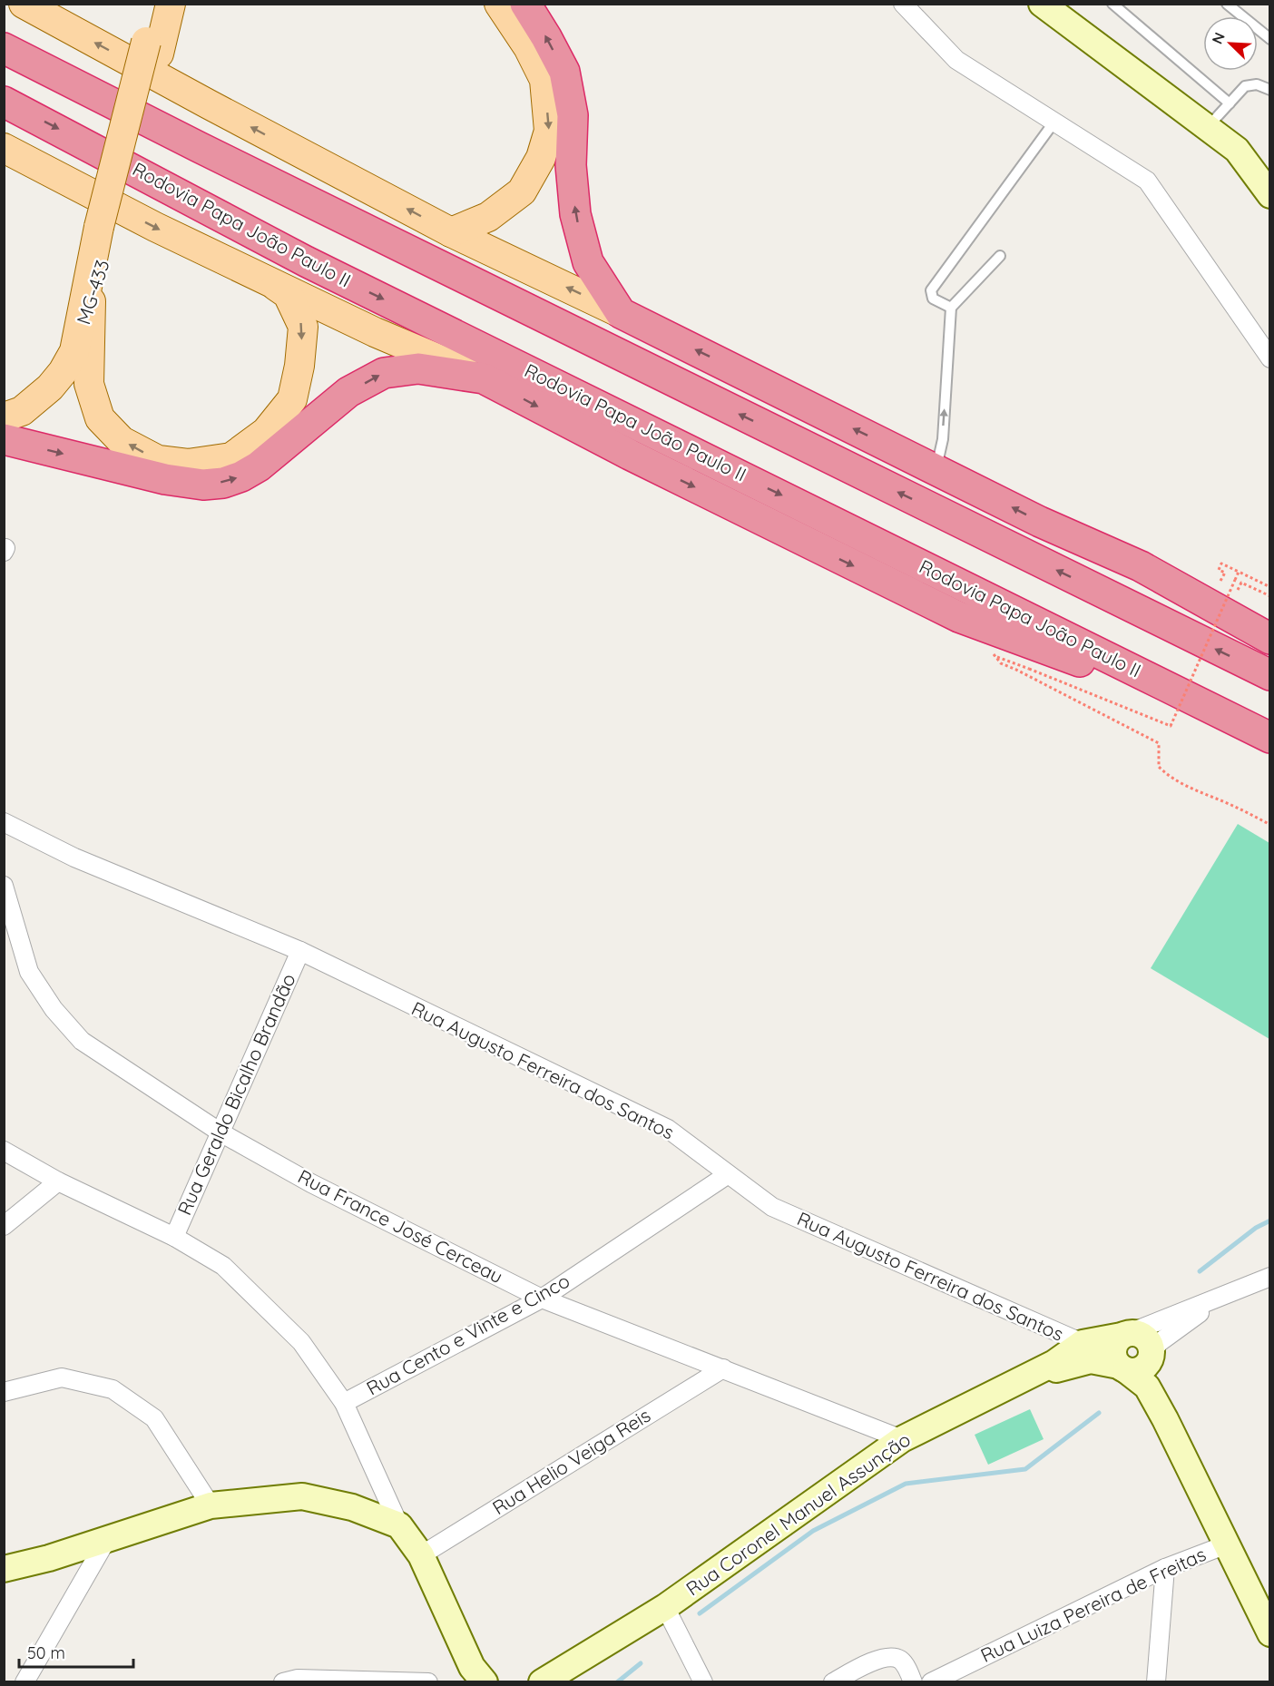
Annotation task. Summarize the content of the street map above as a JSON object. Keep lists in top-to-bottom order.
{
  "streets": {
    "highway": ["Rodovia Papa João Paulo II"],
    "main road": ["MG-433"],
    "street": [
      "Rua Augusto Ferreira dos Santos",
      "Rua Geraldo Bicalho Brandão",
      "Rua France José Cerceau",
      "Rua Cento e Vinte e Cinco",
      "Rua Helio Veiga Reis",
      "Rua Coronel Manuel Assunção",
      "Rua Luiza Pereira de Freitas"
    ]
  },
  "crossings": [
    ["Rua Augusto Ferreira dos Santos", "Rua Geraldo Bicalho Brandão"],
    ["Rua Augusto Ferreira dos Santos", "Rua Cento e Vinte e Cinco"],
    ["Rua Augusto Ferreira dos Santos", "Rua Coronel Manuel Assunção"],
    ["Rua Geraldo Bicalho Brandão", "Rua France José Cerceau"],
    ["Rua France José Cerceau", "Rua Cento e Vinte e Cinco"],
    ["Rua France José Cerceau", "Rua Helio Veiga Reis"],
    ["Rua France José Cerceau", "Rua Coronel Manuel Assunção"]
  ],
  "scale_bar": "50 m",
  "north": "top left"
}
